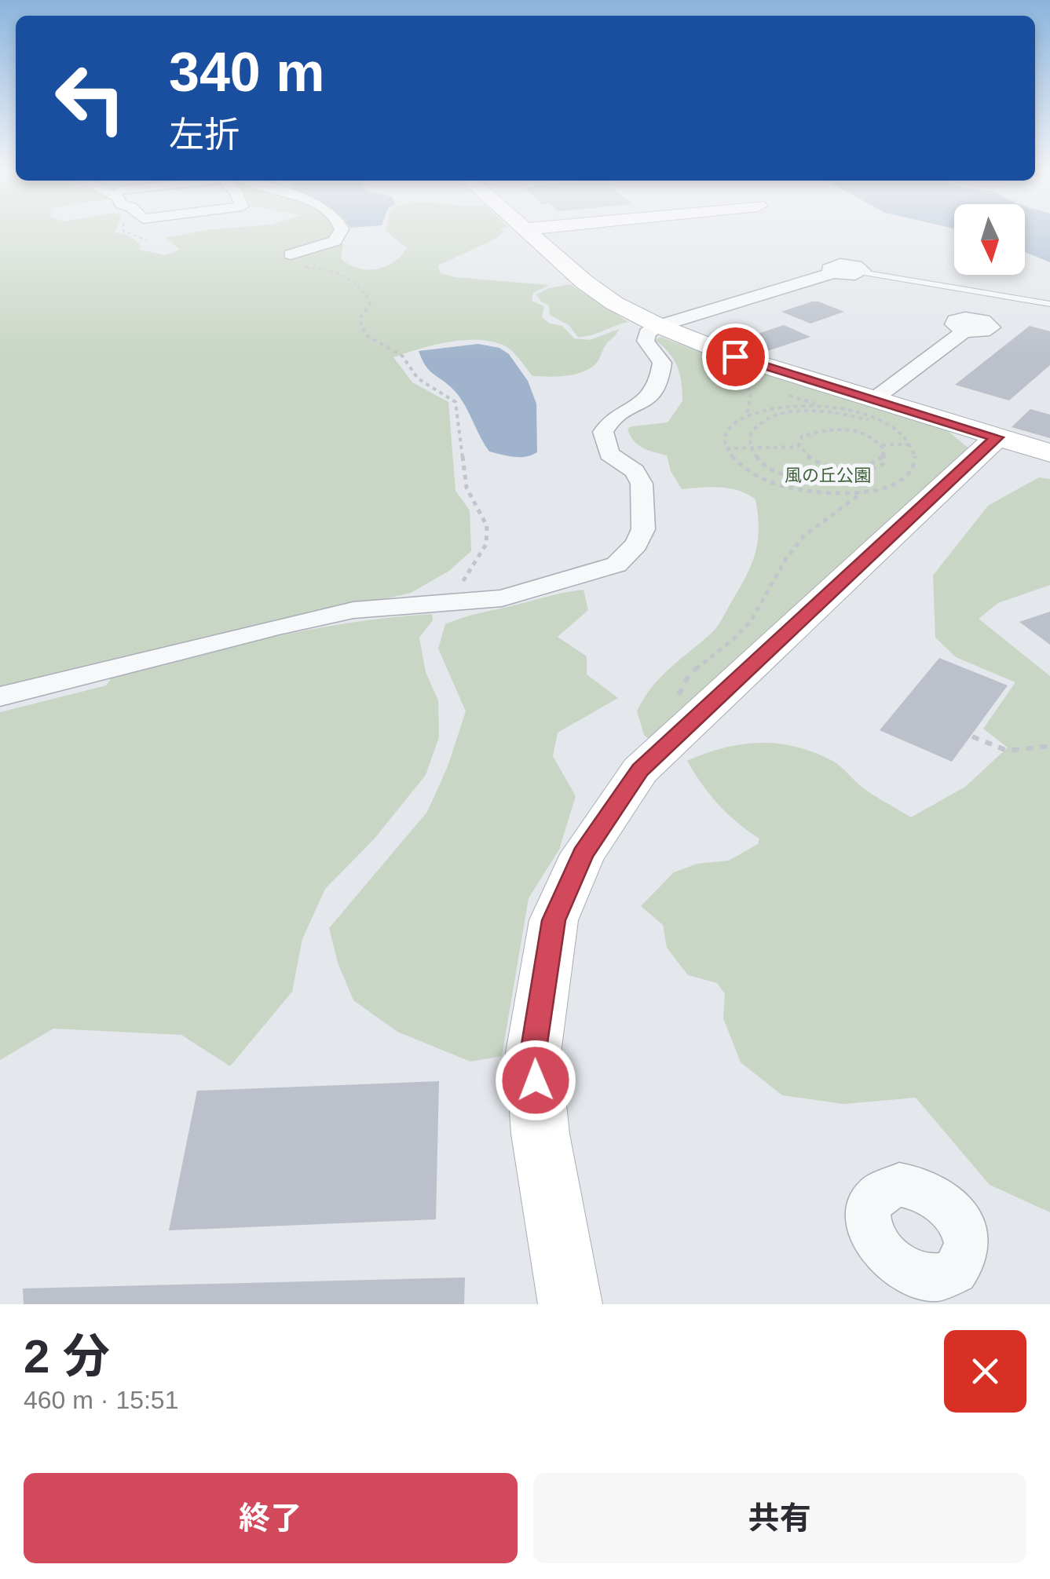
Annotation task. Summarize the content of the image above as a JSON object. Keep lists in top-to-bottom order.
{
  "parks": ["風の丘公園"],
  "north": "bottom",
  "page": {
    "turn": ["340 m", "左折"],
    "heading": ["2 分", "460 m · 15:51"],
    "buttons": ["終了", "共有"]
  }
}
